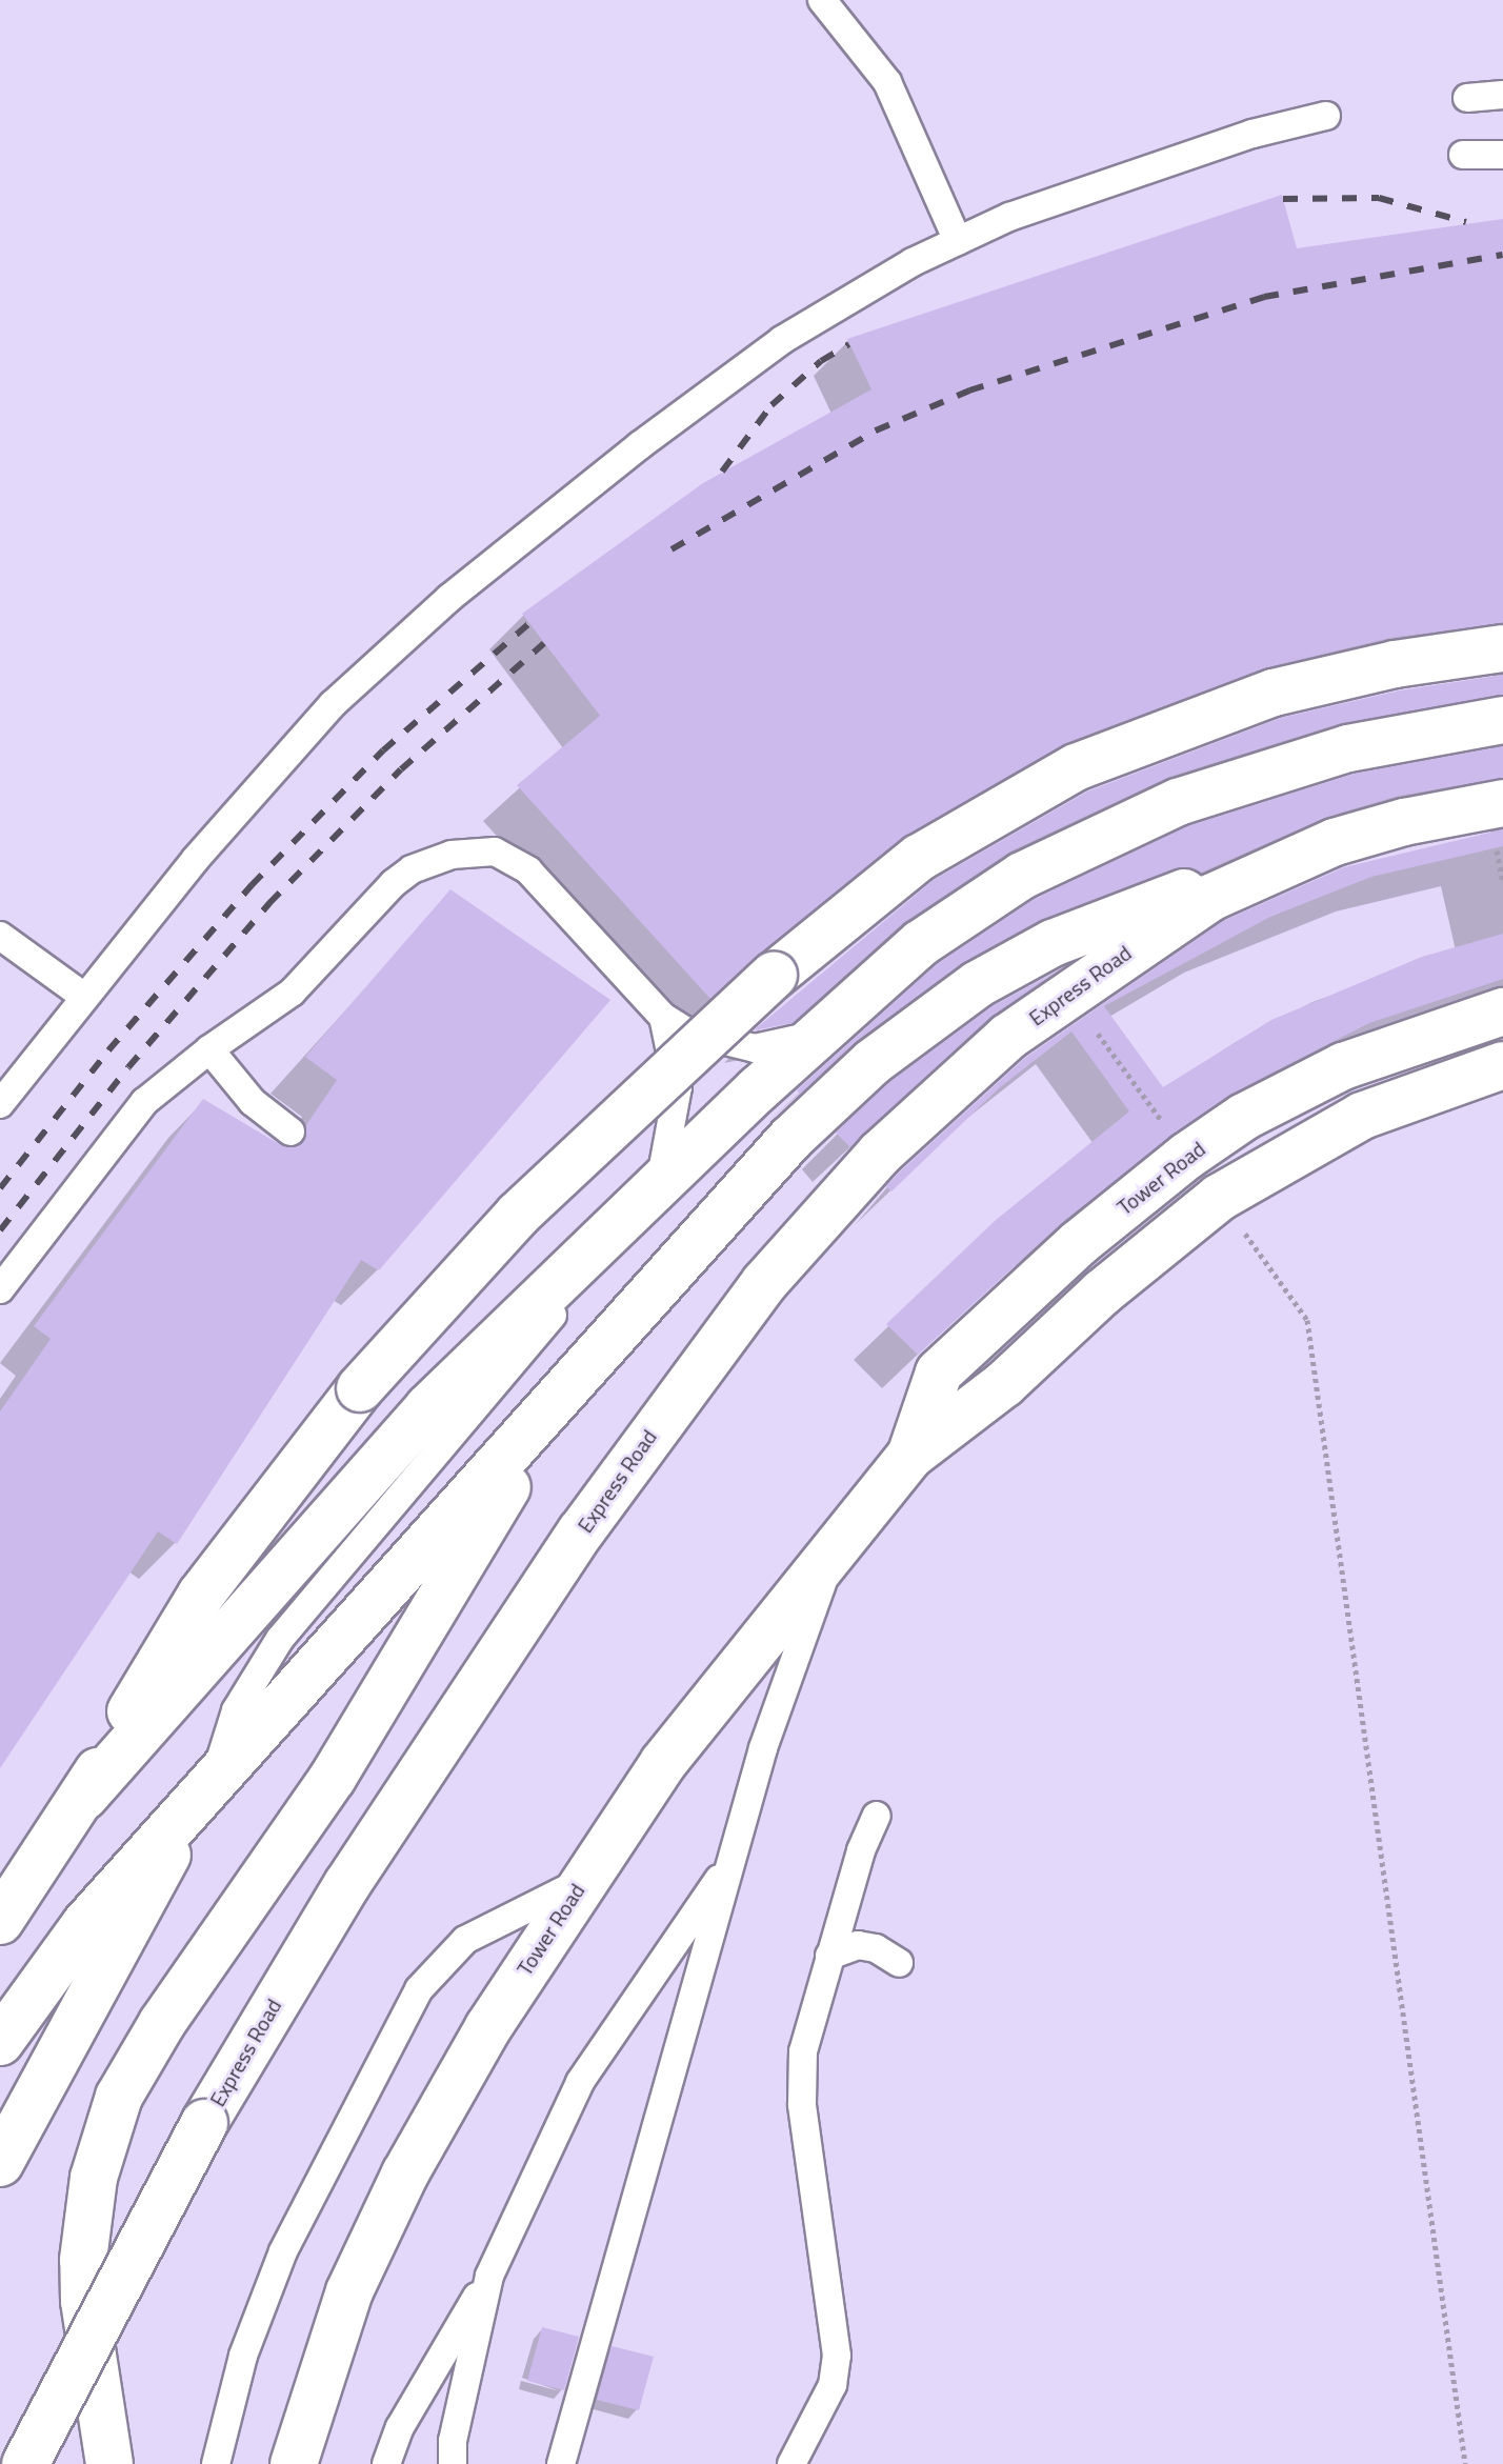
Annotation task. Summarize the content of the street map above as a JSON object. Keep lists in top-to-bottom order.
{
  "streets": {
    "street": ["Express Road", "Tower Road"]
  }
}
